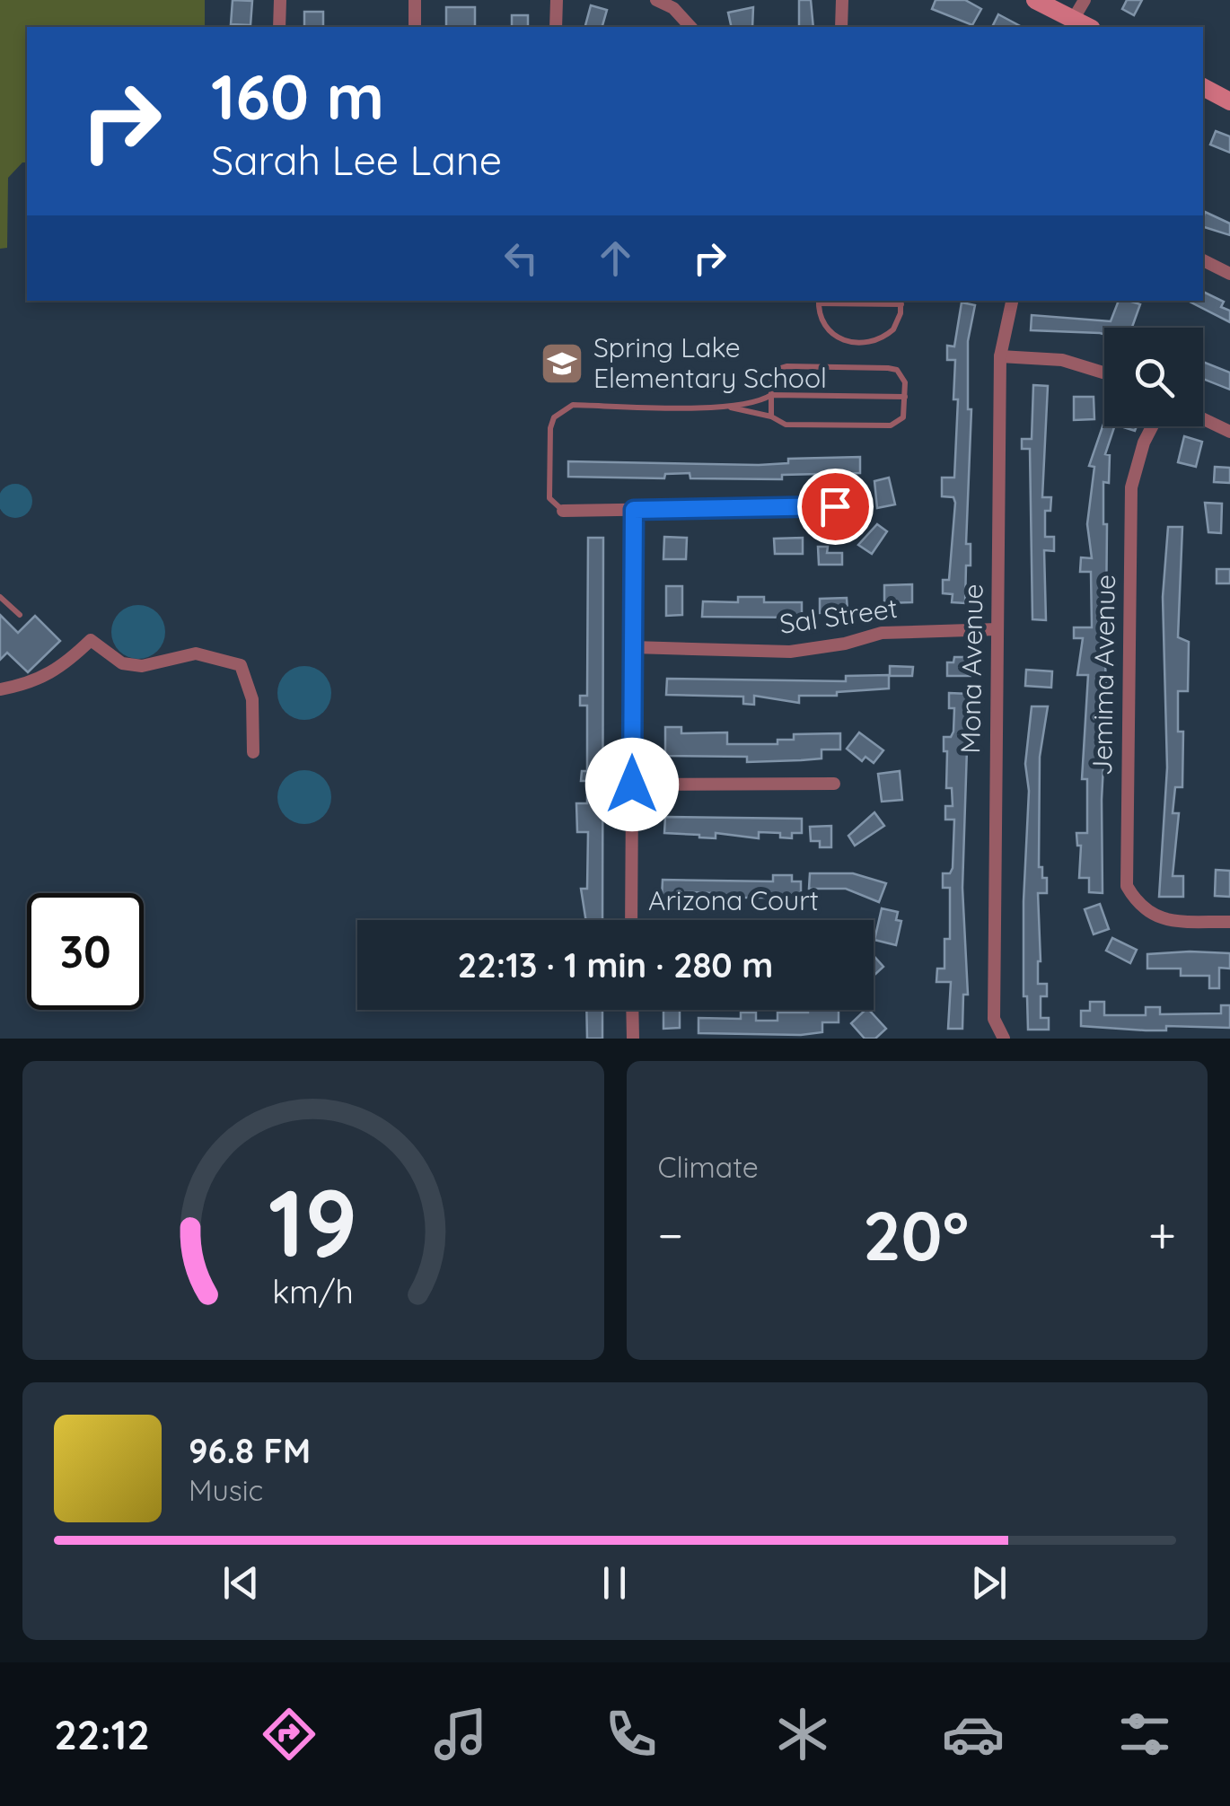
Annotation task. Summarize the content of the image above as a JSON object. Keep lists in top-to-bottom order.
{
  "streets": {
    "street": ["Sal Street", "Mona Avenue", "Jemima Avenue"]
  },
  "crossings": [
    ["Sal Street", "Mona Avenue"]
  ],
  "places": {
    "school or university": ["Spring Lake Elementary School"]
  },
  "page": {
    "turn": ["160 m", "Sarah Lee Lane"],
    "limit": "30",
    "trip": "22:13 · 1 min · 280 m",
    "tile": "Climate",
    "heat": ["−", "20°", "+"],
    "song": ["96.8 FM", "Music"],
    "tabs": "22:12",
    "gauge": ["19", "km/h"]
  }
}
